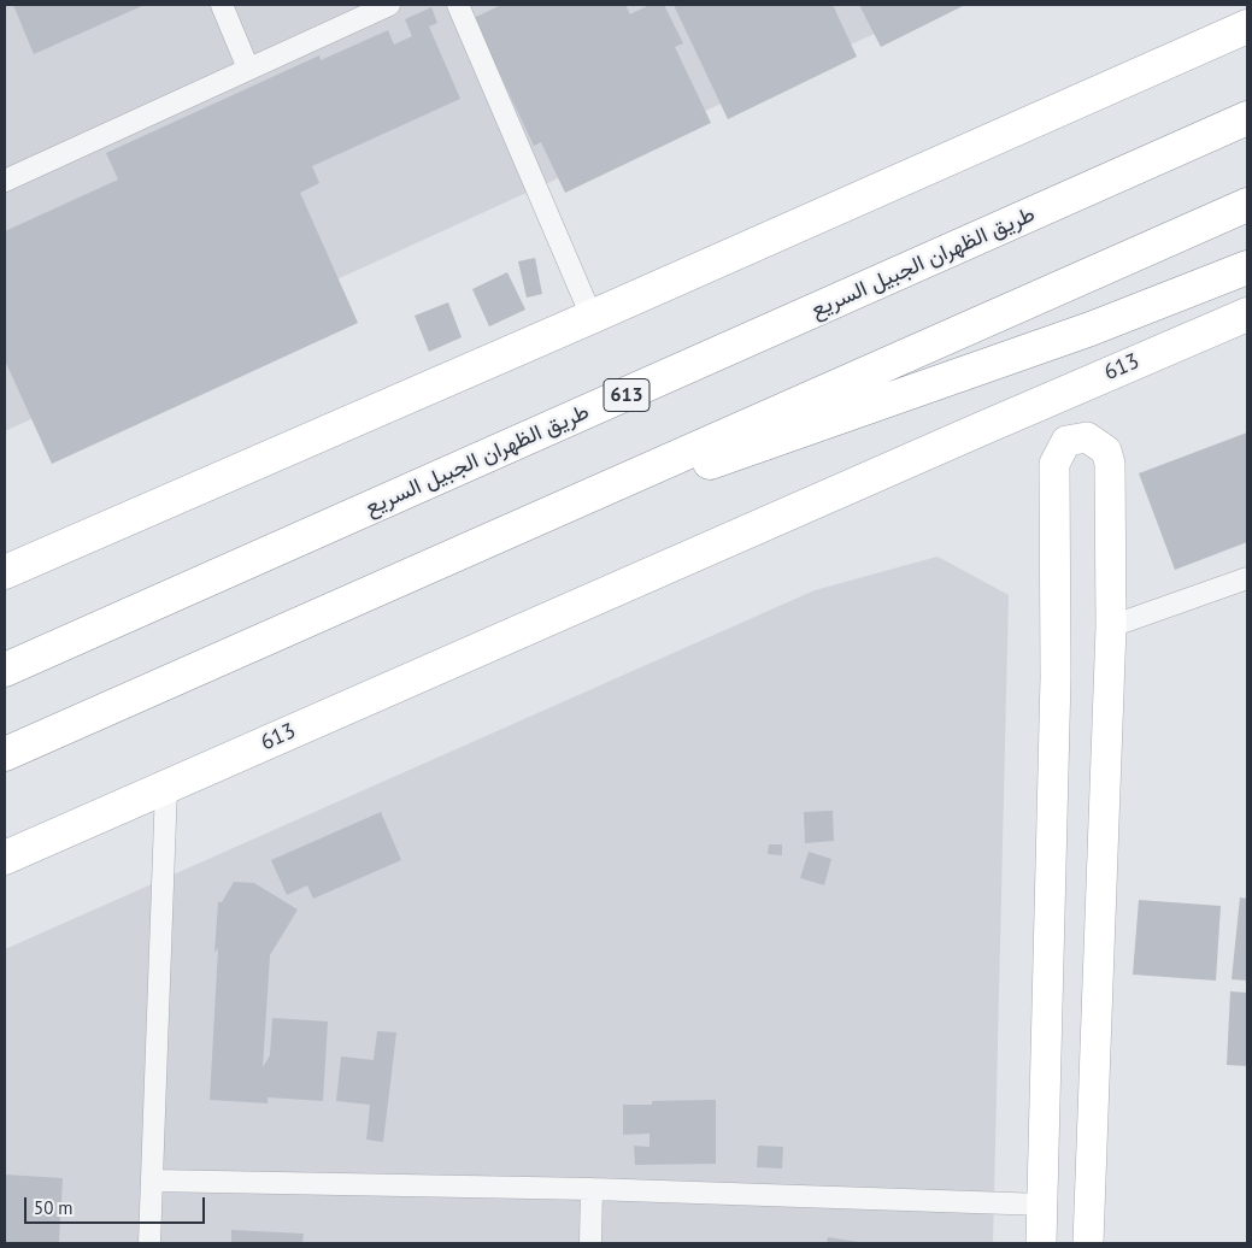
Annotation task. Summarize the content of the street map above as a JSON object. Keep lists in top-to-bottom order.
{
  "streets": {
    "main road": ["طريق الظهران الجبيل السريع", "613"]
  },
  "scale_bar": "50 m"
}
